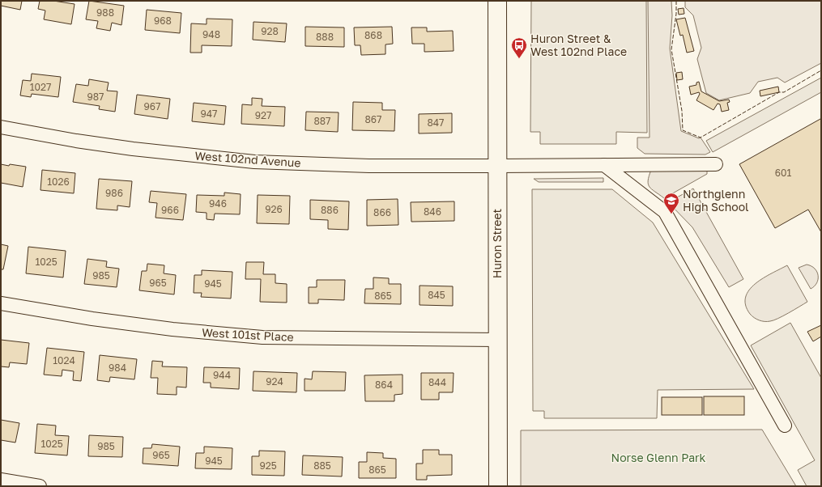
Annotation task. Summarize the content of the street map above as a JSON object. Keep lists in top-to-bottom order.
{
  "streets": {
    "main road": ["Huron Street"],
    "street": ["West 102nd Avenue", "West 101st Place"]
  },
  "crossings": [
    ["West 102nd Avenue", "Huron Street"],
    ["Huron Street", "West 101st Place"]
  ],
  "parks": ["Norse Glenn Park"],
  "places": {
    "bus stop": ["Huron Street & West 102nd Place"],
    "school or university": ["Northglenn High School"]
  },
  "house_numbers": [
    "988",
    "968",
    "928",
    "948",
    "868",
    "888",
    "1027",
    "987",
    "967",
    "947",
    "927",
    "867",
    "887",
    "847",
    "601",
    "1026",
    "986",
    "946",
    "926",
    "966",
    "886",
    "846",
    "866",
    "1025",
    "985",
    "965",
    "945",
    "845",
    "865",
    "1024",
    "984",
    "944",
    "924",
    "844",
    "864",
    "1025",
    "985",
    "965",
    "945",
    "925",
    "885",
    "865"
  ]
}
